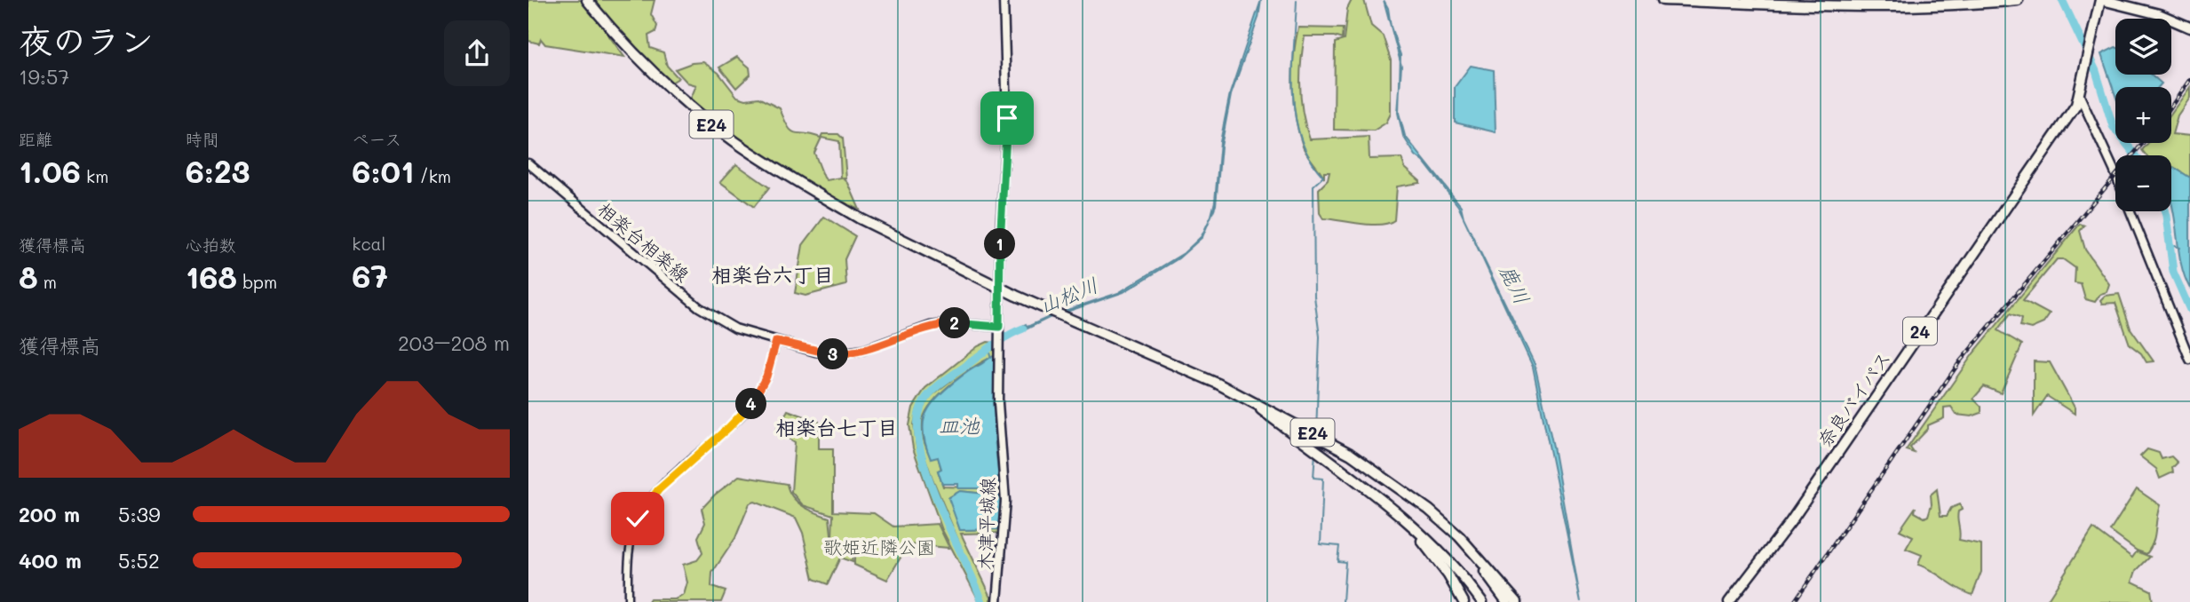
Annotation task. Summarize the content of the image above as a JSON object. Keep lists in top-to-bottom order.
{
  "streets": {
    "highway": ["E24", "24", "奈良バイパス"],
    "main road": ["相楽台相楽線", "木津平城線"]
  },
  "crossings": [
    ["相楽台相楽線", "木津平城線"],
    ["24", "奈良バイパス"]
  ],
  "districts": ["相楽台六丁目", "相楽台七丁目"],
  "water": ["鹿川", "山松川", "皿池"],
  "parks": ["歌姫近隣公園"],
  "page": {
    "heading": ["夜のラン", "19:57"],
    "map_buttons": ["+", "−"],
    "stats": [
      ["距離", "1.06 km"],
      ["時間", "6:23"],
      ["ペース", "6:01 /km"],
      ["獲得標高", "8 m"],
      ["心拍数", "168 bpm"],
      ["kcal", "67"]
    ],
    "pins": [
      "1",
      "2",
      "3",
      "4"
    ],
    "chart": ["獲得標高", "203–208 m"],
    "list": [
      {
        "name": "200 m",
        "note": "5:39"
      },
      {
        "name": "400 m",
        "note": "5:52"
      }
    ]
  }
}
